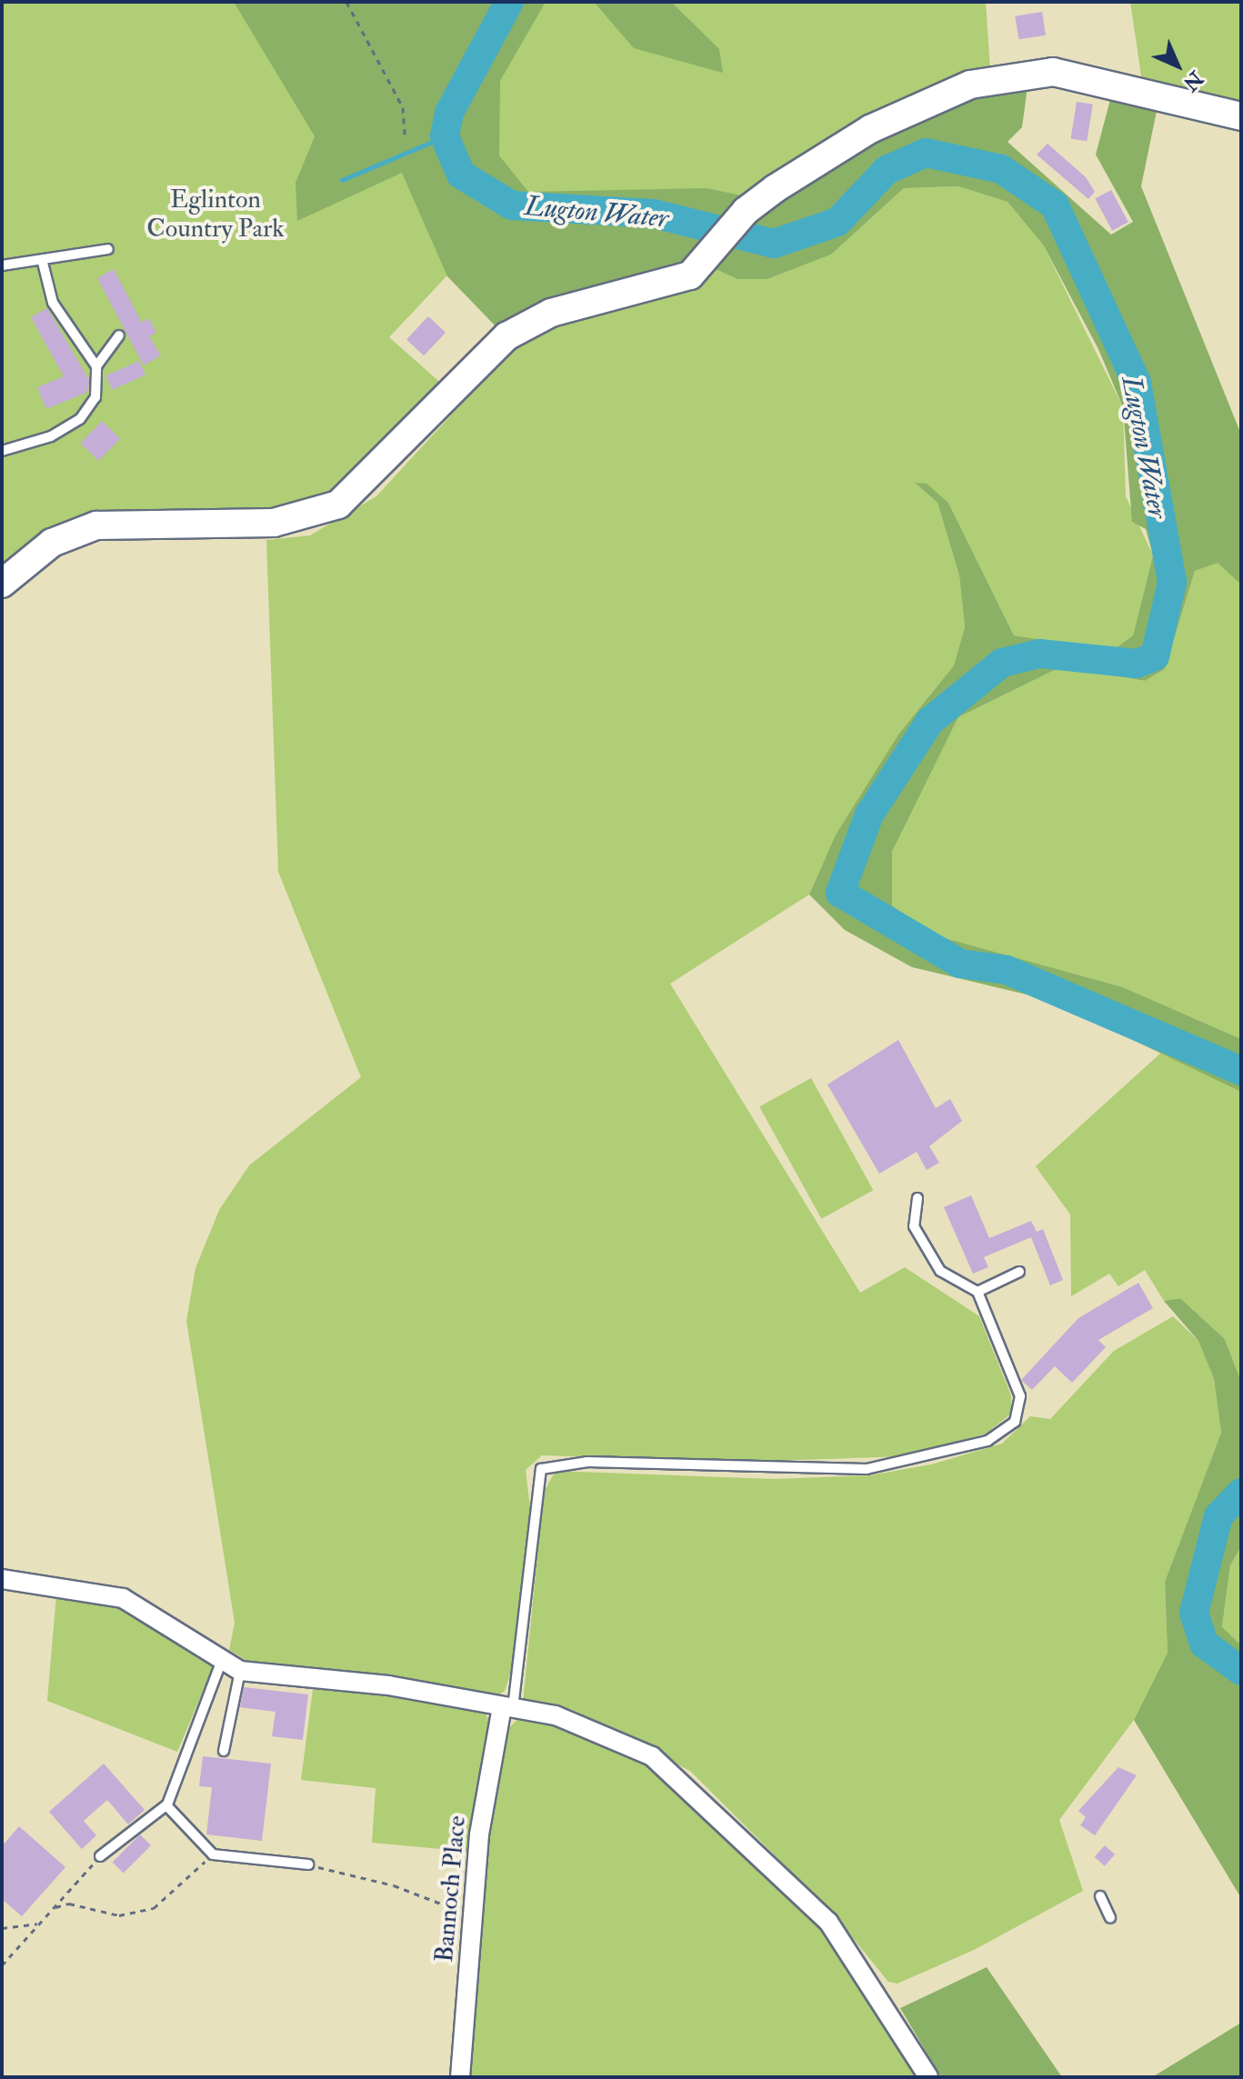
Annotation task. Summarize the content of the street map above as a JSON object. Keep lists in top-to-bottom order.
{
  "streets": {
    "street": ["Bannoch Place"]
  },
  "water": ["Lugton Water"],
  "parks": ["Eglinton Country Park"],
  "north": "bottom right"
}
